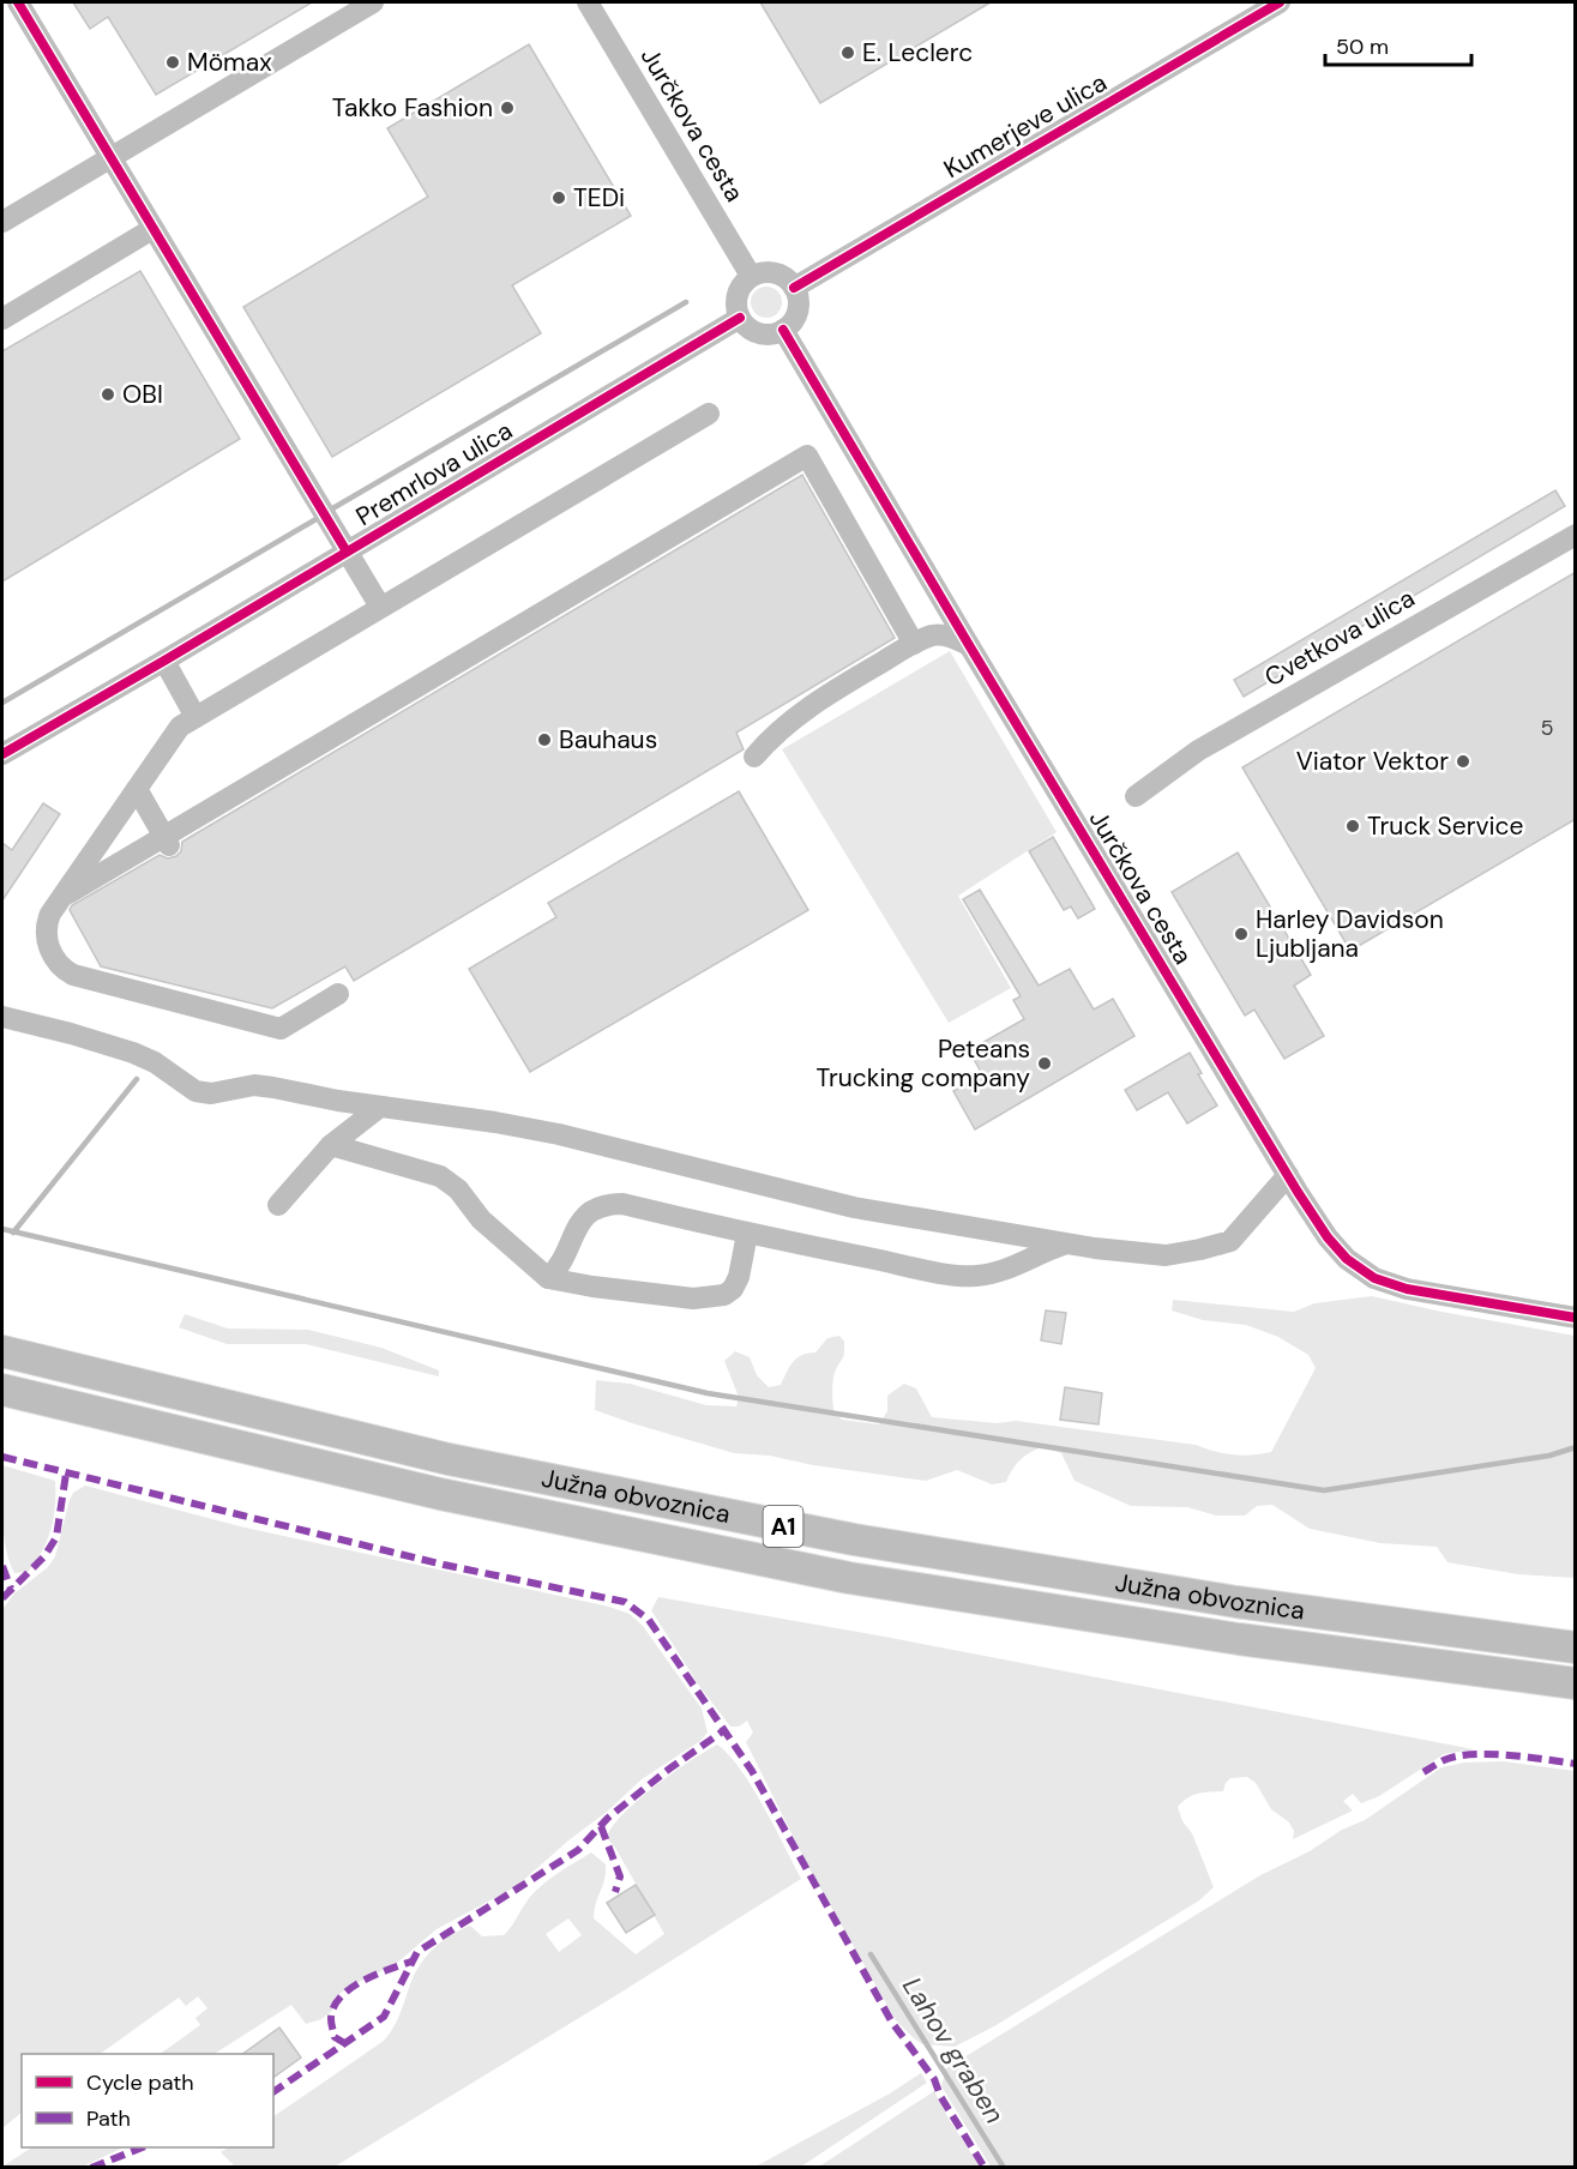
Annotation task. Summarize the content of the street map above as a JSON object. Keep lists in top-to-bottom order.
{
  "streets": {
    "highway": ["Južna obvoznica", "A1"],
    "street": [
      "Jurčkova cesta",
      "Kumerjeve ulica",
      "Premrlova ulica",
      "Cvetkova ulica"
    ]
  },
  "crossings": [
    ["Jurčkova cesta", "Kumerjeve ulica"],
    ["Jurčkova cesta", "Premrlova ulica"],
    ["Kumerjeve ulica", "Premrlova ulica"]
  ],
  "water": ["Lahov graben"],
  "places": [
    "E. Leclerc",
    "Mömax",
    "Takko Fashion",
    "TEDi",
    "OBI",
    "Bauhaus",
    "Viator Vektor",
    "Truck Service",
    "Harley Davidson Ljubljana",
    "Peteans Trucking company"
  ],
  "house_numbers": ["5"],
  "legend": ["Cycle path", "Path"],
  "scale_bar": "50 m"
}
